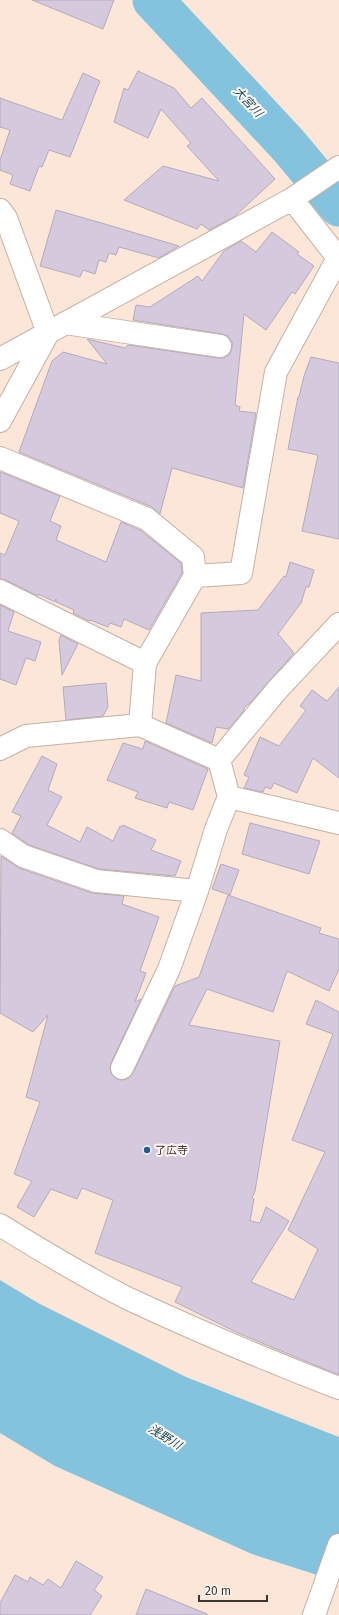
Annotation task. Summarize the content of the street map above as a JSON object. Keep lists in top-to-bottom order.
{
  "water": ["大宮川", "浅野川"],
  "places": ["了広寺"],
  "scale_bar": "20 m"
}
